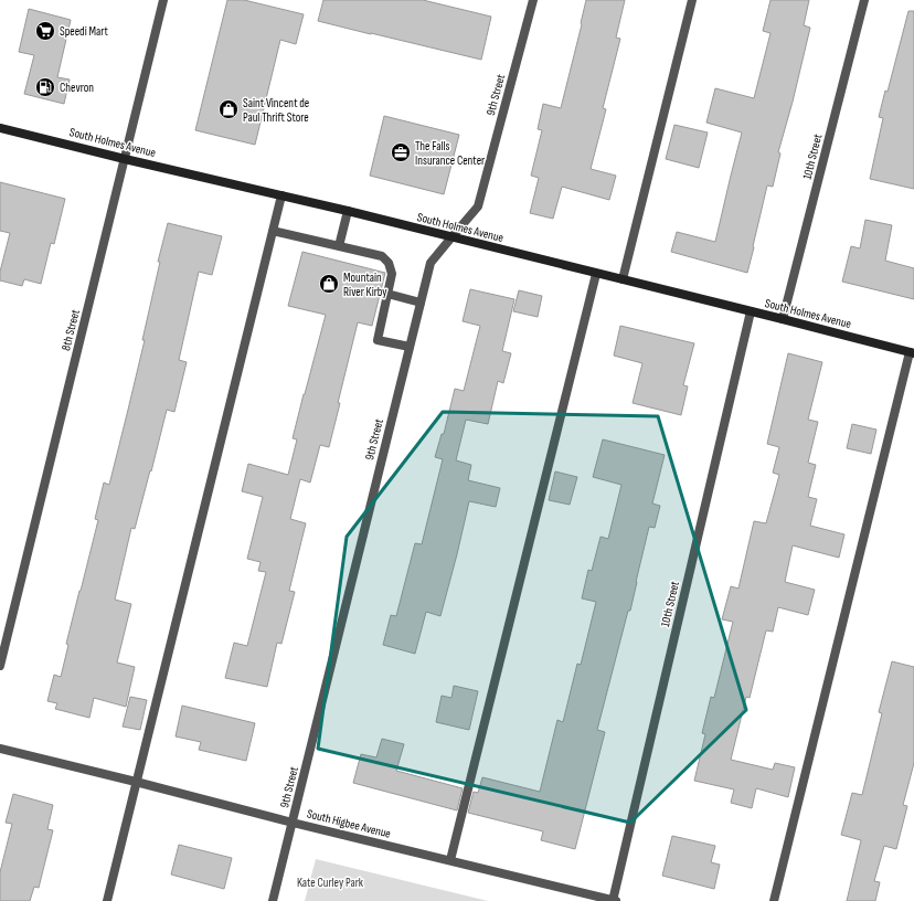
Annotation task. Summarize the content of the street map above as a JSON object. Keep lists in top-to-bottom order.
{
  "streets": {
    "main road": ["South Holmes Avenue"],
    "street": [
      "9th Street",
      "10th Street",
      "8th Street",
      "South Higbee Avenue"
    ]
  },
  "crossings": [
    ["9th Street", "South Holmes Avenue"],
    ["9th Street", "South Higbee Avenue"],
    ["South Holmes Avenue", "10th Street"],
    ["South Holmes Avenue", "8th Street"],
    ["10th Street", "South Higbee Avenue"]
  ],
  "parks": ["Kate Curley Park"],
  "places": {
    "supermarket": ["Speedi Mart"],
    "fuel station": ["Chevron"],
    "shop": ["Saint Vincent de Paul Thrift Store", "Mountain River Kirby"],
    "office": ["The Falls Insurance Center"]
  }
}
